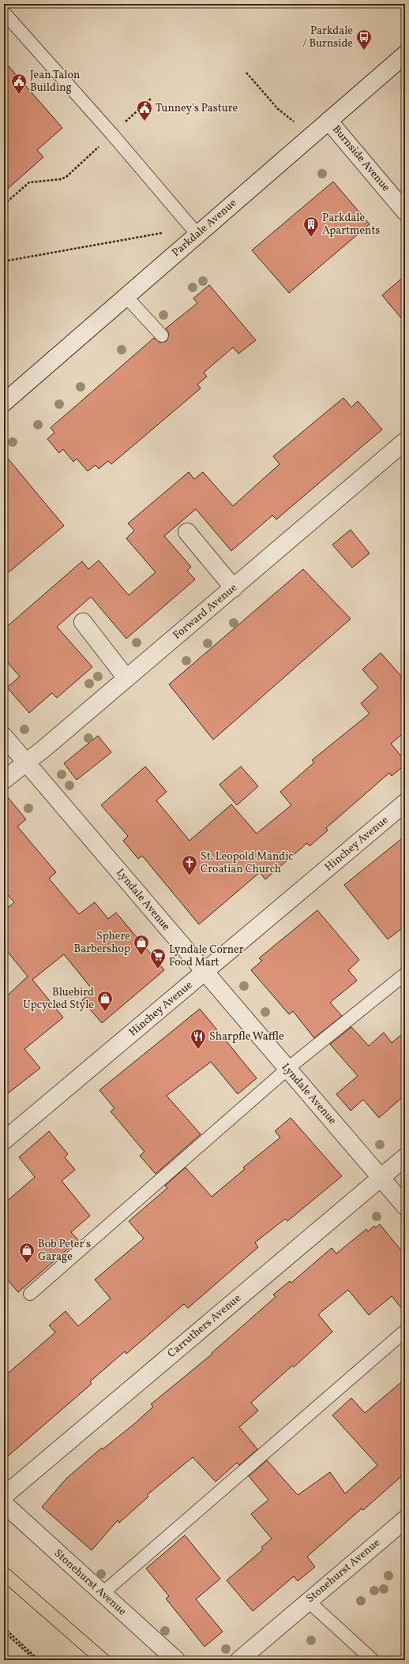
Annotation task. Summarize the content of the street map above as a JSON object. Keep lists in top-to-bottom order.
{
  "streets": {
    "street": [
      "Burnside Avenue",
      "Parkdale Avenue",
      "Forward Avenue",
      "Hinchey Avenue",
      "Lyndale Avenue",
      "Carruthers Avenue",
      "Stonehurst Avenue"
    ]
  },
  "crossings": [
    ["Burnside Avenue", "Parkdale Avenue"],
    ["Forward Avenue", "Lyndale Avenue"],
    ["Hinchey Avenue", "Lyndale Avenue"],
    ["Lyndale Avenue", "Carruthers Avenue"]
  ],
  "places": {
    "bus stop": ["Parkdale / Burnside"],
    "public building": ["Jean Talon Building", "Tunney's Pasture"],
    "building": ["Parkdale Apartments"],
    "church": ["St. Leopold Mandic Croatian Church"],
    "shop": ["Sphere Barbershop", "Bluebird Upcycled Style", "Bob Peter's Garage"],
    "supermarket": ["Lyndale Corner Food Mart"],
    "restaurant": ["Sharpfle Waffle"]
  }
}
